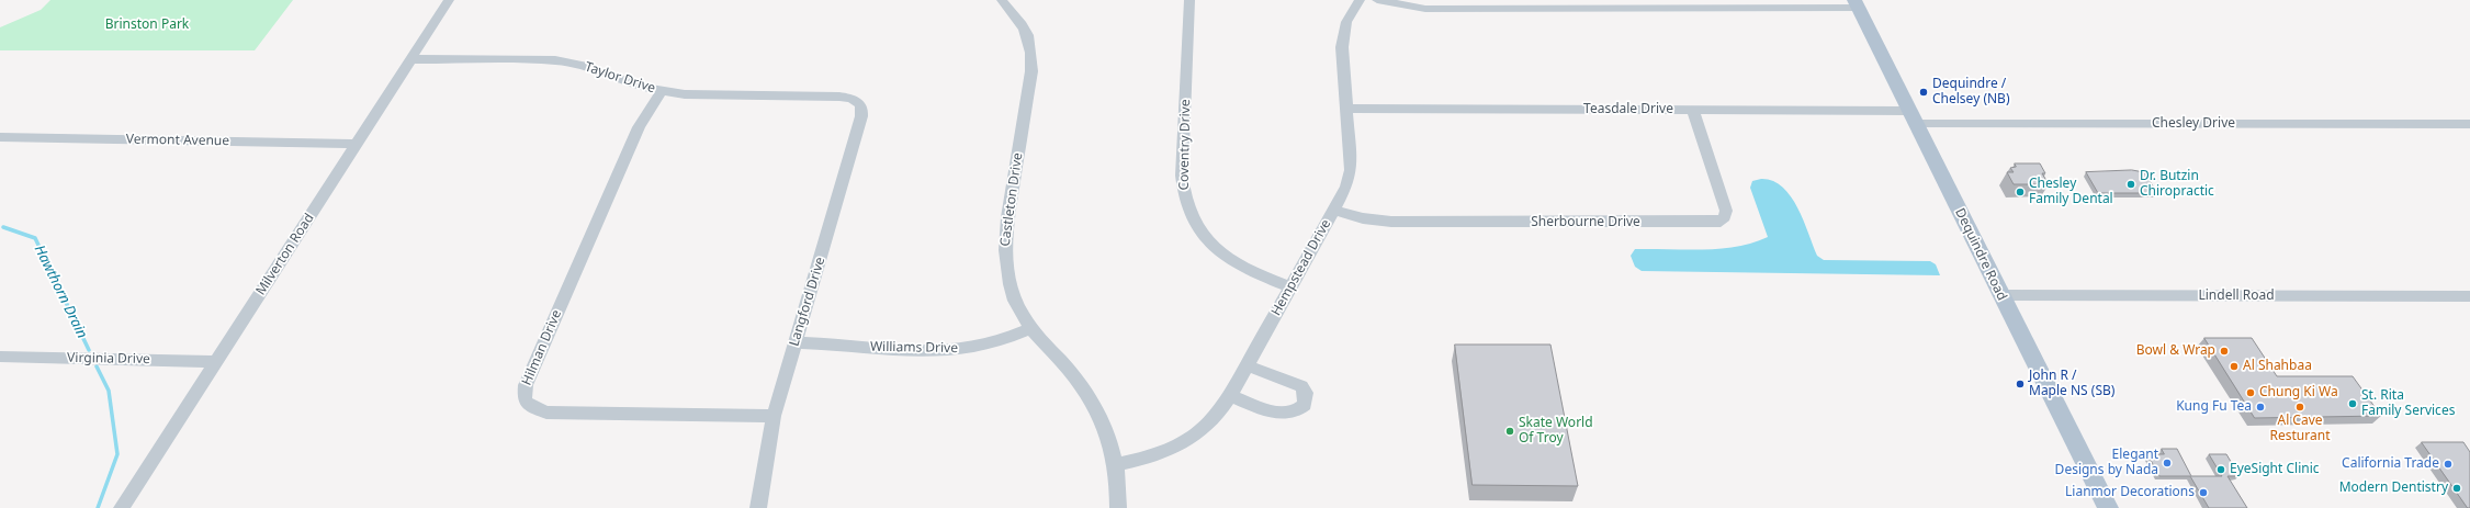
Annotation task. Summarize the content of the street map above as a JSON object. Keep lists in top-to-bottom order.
{
  "streets": {
    "main road": ["Dequindre Road"],
    "street": [
      "Taylor Drive",
      "Teasdale Drive",
      "Chesley Drive",
      "Vermont Avenue",
      "Coventry Drive",
      "Castleton Drive",
      "Sherbourne Drive",
      "Milverton Road",
      "Hempstead Drive",
      "Lindell Road",
      "Langford Drive",
      "Hilman Drive",
      "Williams Drive",
      "Virginia Drive"
    ]
  },
  "crossings": [
    ["Taylor Drive", "Milverton Road"],
    ["Taylor Drive", "Langford Drive"],
    ["Taylor Drive", "Hilman Drive"],
    ["Teasdale Drive", "Chesley Drive"],
    ["Teasdale Drive", "Sherbourne Drive"],
    ["Teasdale Drive", "Dequindre Road"],
    ["Teasdale Drive", "Hempstead Drive"],
    ["Chesley Drive", "Dequindre Road"],
    ["Vermont Avenue", "Milverton Road"],
    ["Coventry Drive", "Hempstead Drive"],
    ["Castleton Drive", "Hempstead Drive"],
    ["Castleton Drive", "Williams Drive"],
    ["Sherbourne Drive", "Hempstead Drive"],
    ["Milverton Road", "Virginia Drive"],
    ["Dequindre Road", "Lindell Road"],
    ["Langford Drive", "Hilman Drive"],
    ["Langford Drive", "Williams Drive"]
  ],
  "water": ["Hawthorn Drain"],
  "parks": ["Brinston Park"],
  "places": [
    "Dequindre / Chelsey (NB)",
    "Dr. Butzin Chiropractic",
    "Chesley Family Dental",
    "Bowl & Wrap",
    "Al Shahbaa",
    "John R / Maple NS (SB)",
    "Chung Ki Wa",
    "St. Rita Family Services",
    "Kung Fu Tea",
    "Al Cave Resturant",
    "Skate World Of Troy",
    "Elegant Designs by Nada",
    "California Trade",
    "EyeSight Clinic",
    "Modern Dentistry",
    "Lianmor Decorations"
  ]
}
